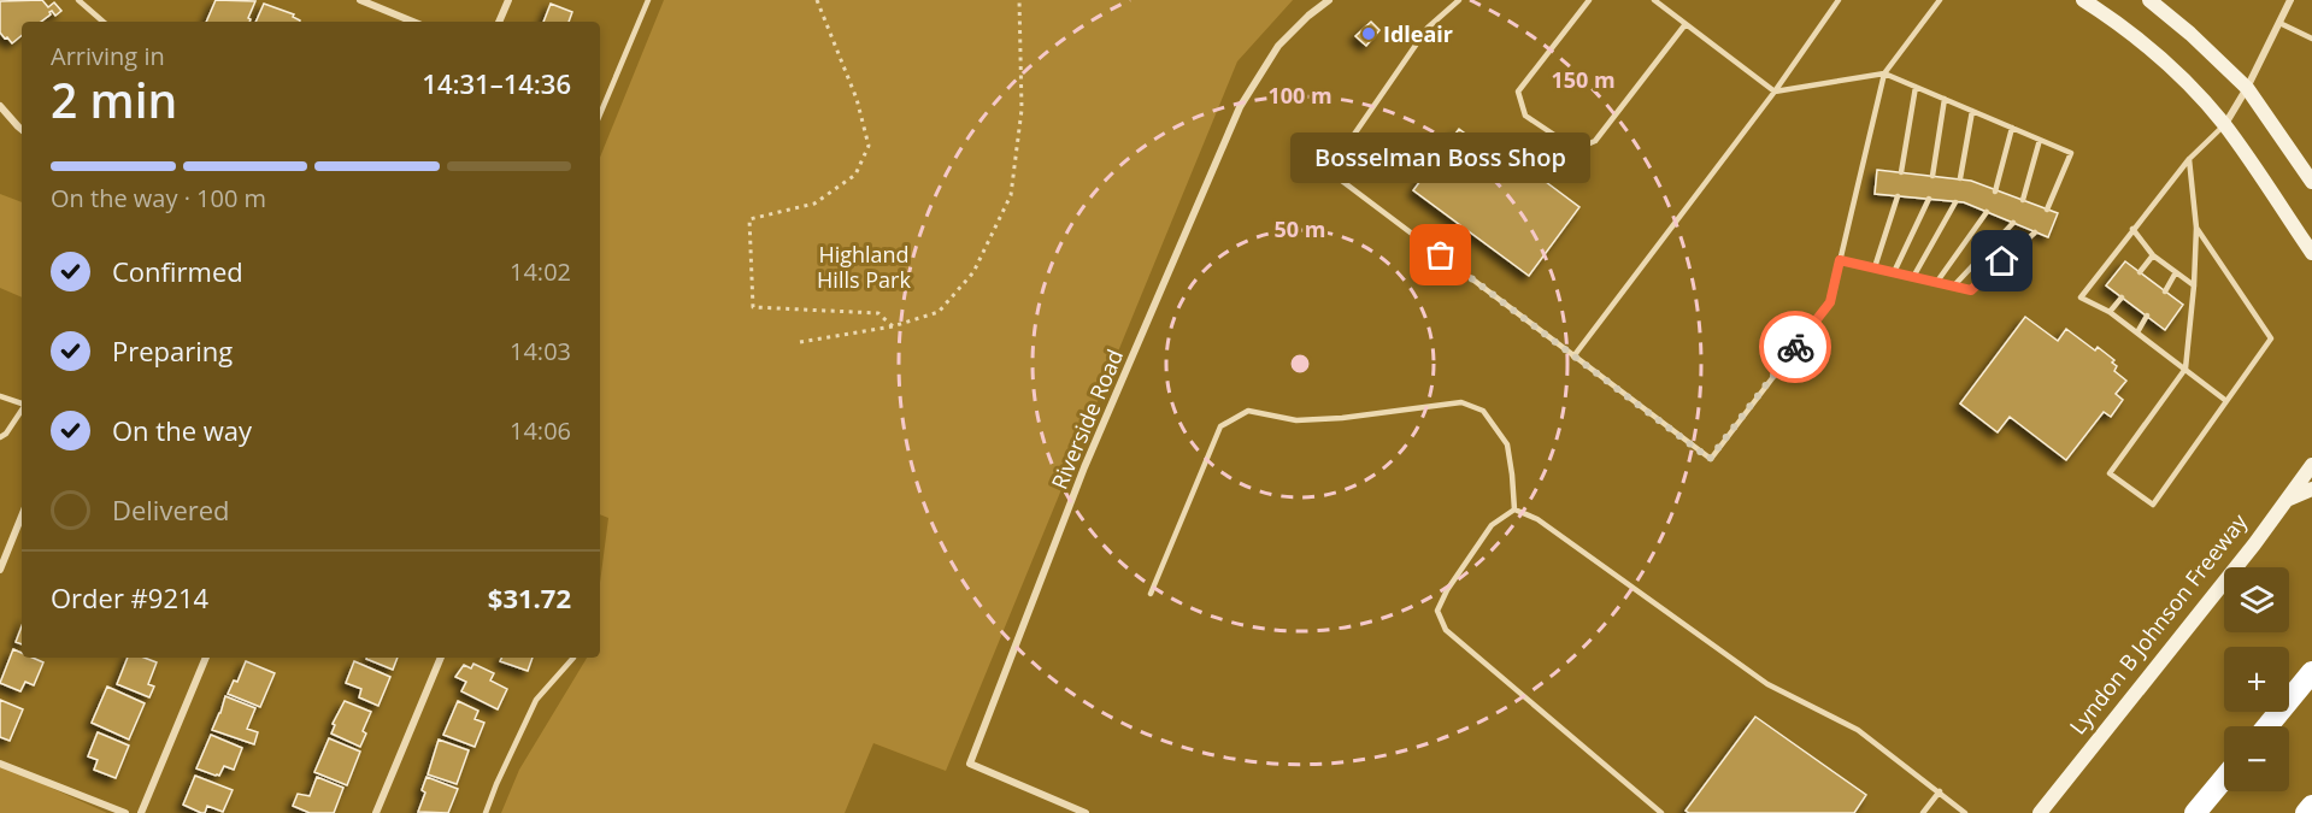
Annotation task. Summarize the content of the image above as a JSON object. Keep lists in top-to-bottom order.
{
  "streets": {
    "main road": ["Lyndon B Johnson Freeway"],
    "street": ["Riverside Road"]
  },
  "parks": ["Highland Hills Park"],
  "places": ["Idleair", "Bosselman Boss Shop"],
  "page": {
    "heading": ["2 min", "Arriving in", "14:31–14:36"],
    "panel": ["Order #9214", "$31.72"],
    "bubble": "Bosselman Boss Shop",
    "bar": "On the way · 100 m",
    "list": [
      ["Confirmed", "14:02"],
      ["Preparing", "14:03"],
      ["On the way", "14:06"],
      "Delivered"
    ],
    "map_buttons": ["+", "−"]
  },
  "rings": ["150 m", "100 m", "50 m"]
}
